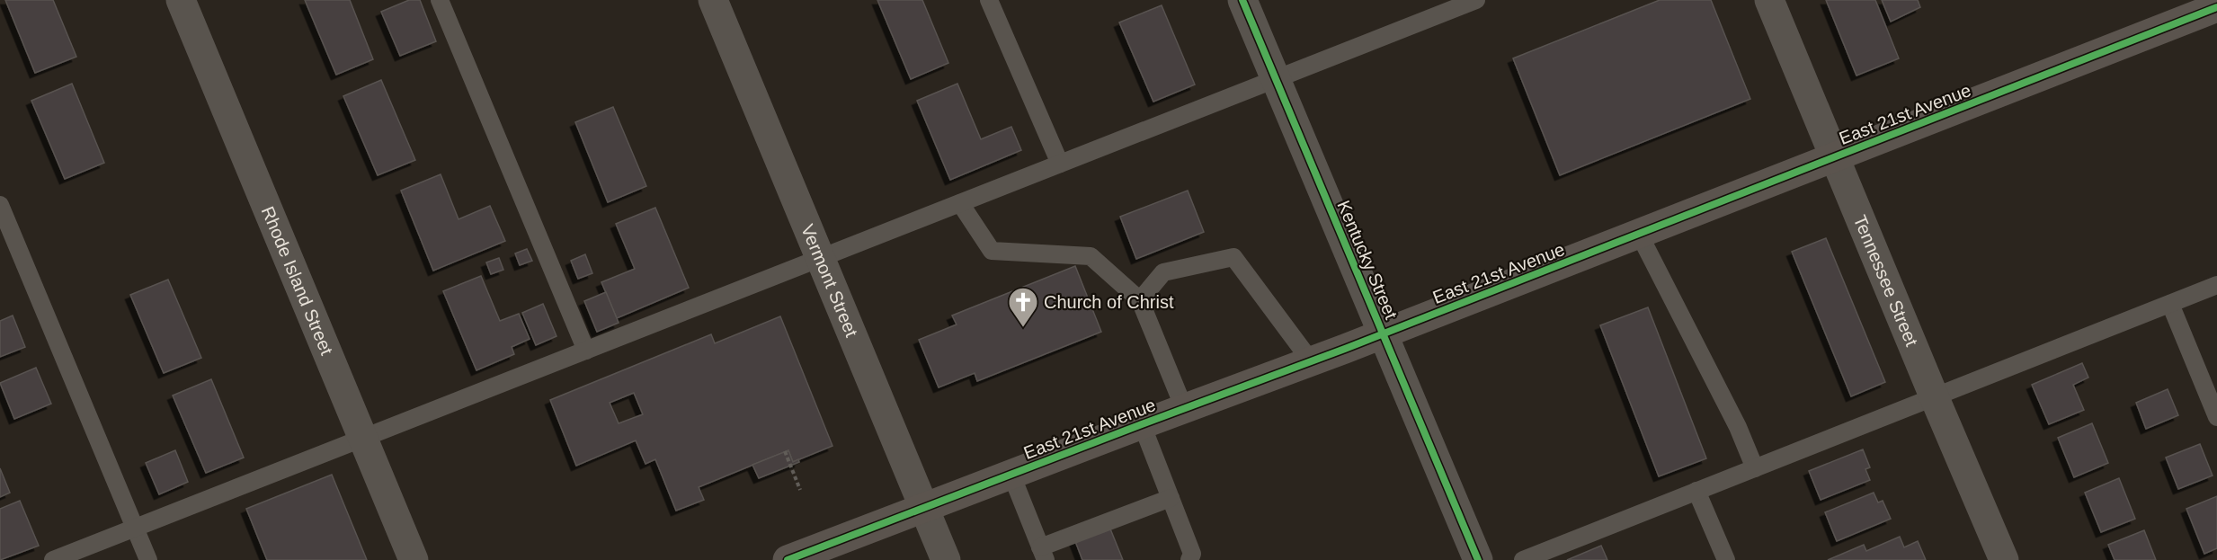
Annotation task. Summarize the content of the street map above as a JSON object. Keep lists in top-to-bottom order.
{
  "streets": {
    "street": [
      "East 21st Avenue",
      "Kentucky Street",
      "Rhode Island Street",
      "Vermont Street",
      "Tennessee Street"
    ]
  },
  "crossings": [
    ["East 21st Avenue", "Kentucky Street"],
    ["East 21st Avenue", "Vermont Street"],
    ["East 21st Avenue", "Tennessee Street"]
  ],
  "places": {
    "church": ["Church of Christ"]
  }
}
